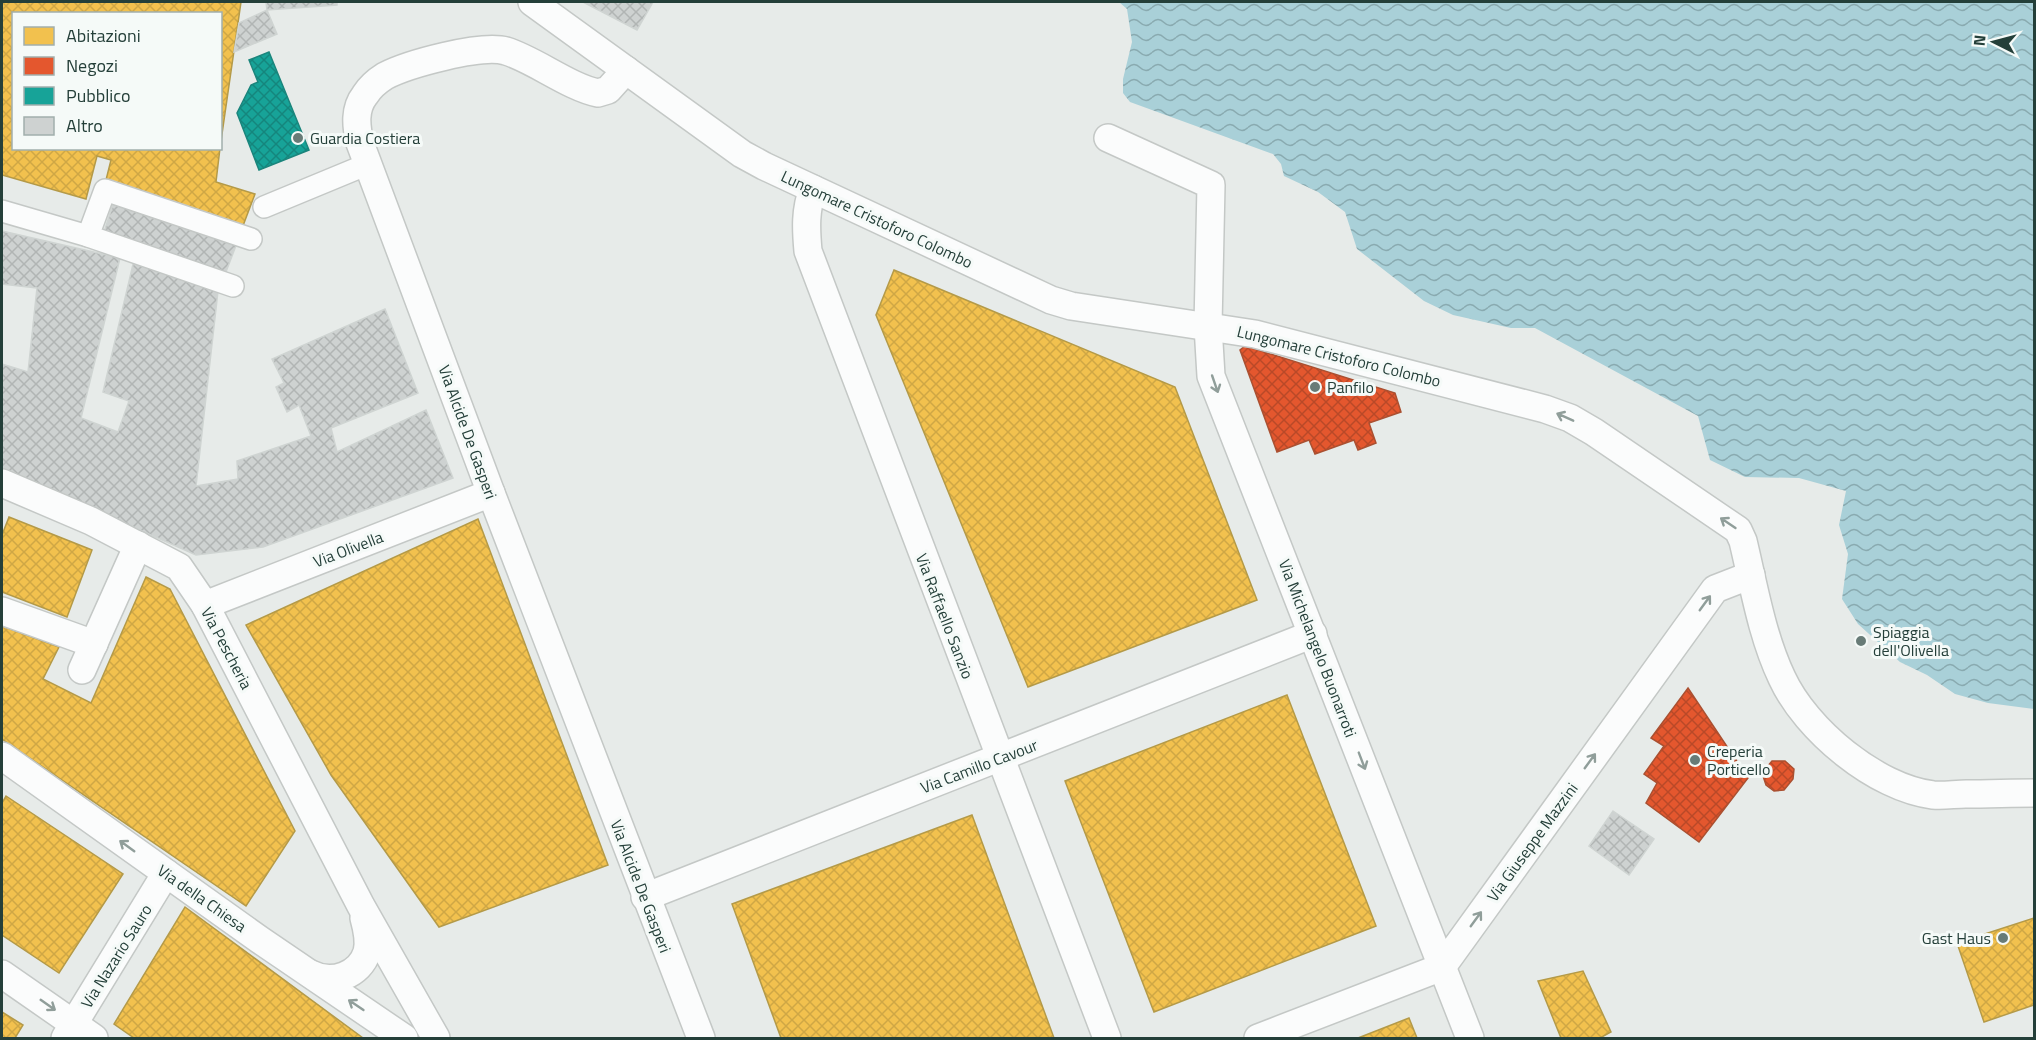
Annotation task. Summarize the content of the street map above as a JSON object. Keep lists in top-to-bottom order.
{
  "streets": {
    "street": [
      "Lungomare Cristoforo Colombo",
      "Via Alcide De Gasperi",
      "Via Olivella",
      "Via Raffaello Sanzio",
      "Via Pescheria",
      "Via Michelangelo Buonarroti",
      "Via Camillo Cavour",
      "Via Giuseppe Mazzini",
      "Via della Chiesa",
      "Via Nazario Sauro"
    ]
  },
  "crossings": [
    ["Lungomare Cristoforo Colombo", "Via Alcide De Gasperi"],
    ["Lungomare Cristoforo Colombo", "Via Raffaello Sanzio"],
    ["Lungomare Cristoforo Colombo", "Via Michelangelo Buonarroti"],
    ["Lungomare Cristoforo Colombo", "Via Giuseppe Mazzini"],
    ["Via Alcide De Gasperi", "Via Olivella"],
    ["Via Alcide De Gasperi", "Via Camillo Cavour"],
    ["Via Olivella", "Via Pescheria"],
    ["Via Raffaello Sanzio", "Via Camillo Cavour"],
    ["Via Michelangelo Buonarroti", "Via Camillo Cavour"],
    ["Via Michelangelo Buonarroti", "Via Giuseppe Mazzini"],
    ["Via della Chiesa", "Via Nazario Sauro"]
  ],
  "one_way": ["Via Michelangelo Buonarroti", "Via Giuseppe Mazzini"],
  "places": [
    "Guardia Costiera",
    "Panfilo",
    "Spiaggia dell'Olivella",
    "Creperia Porticello",
    "Gast Haus"
  ],
  "legend": [
    "Abitazioni",
    "Negozi",
    "Pubblico",
    "Altro"
  ],
  "north": "left"
}
